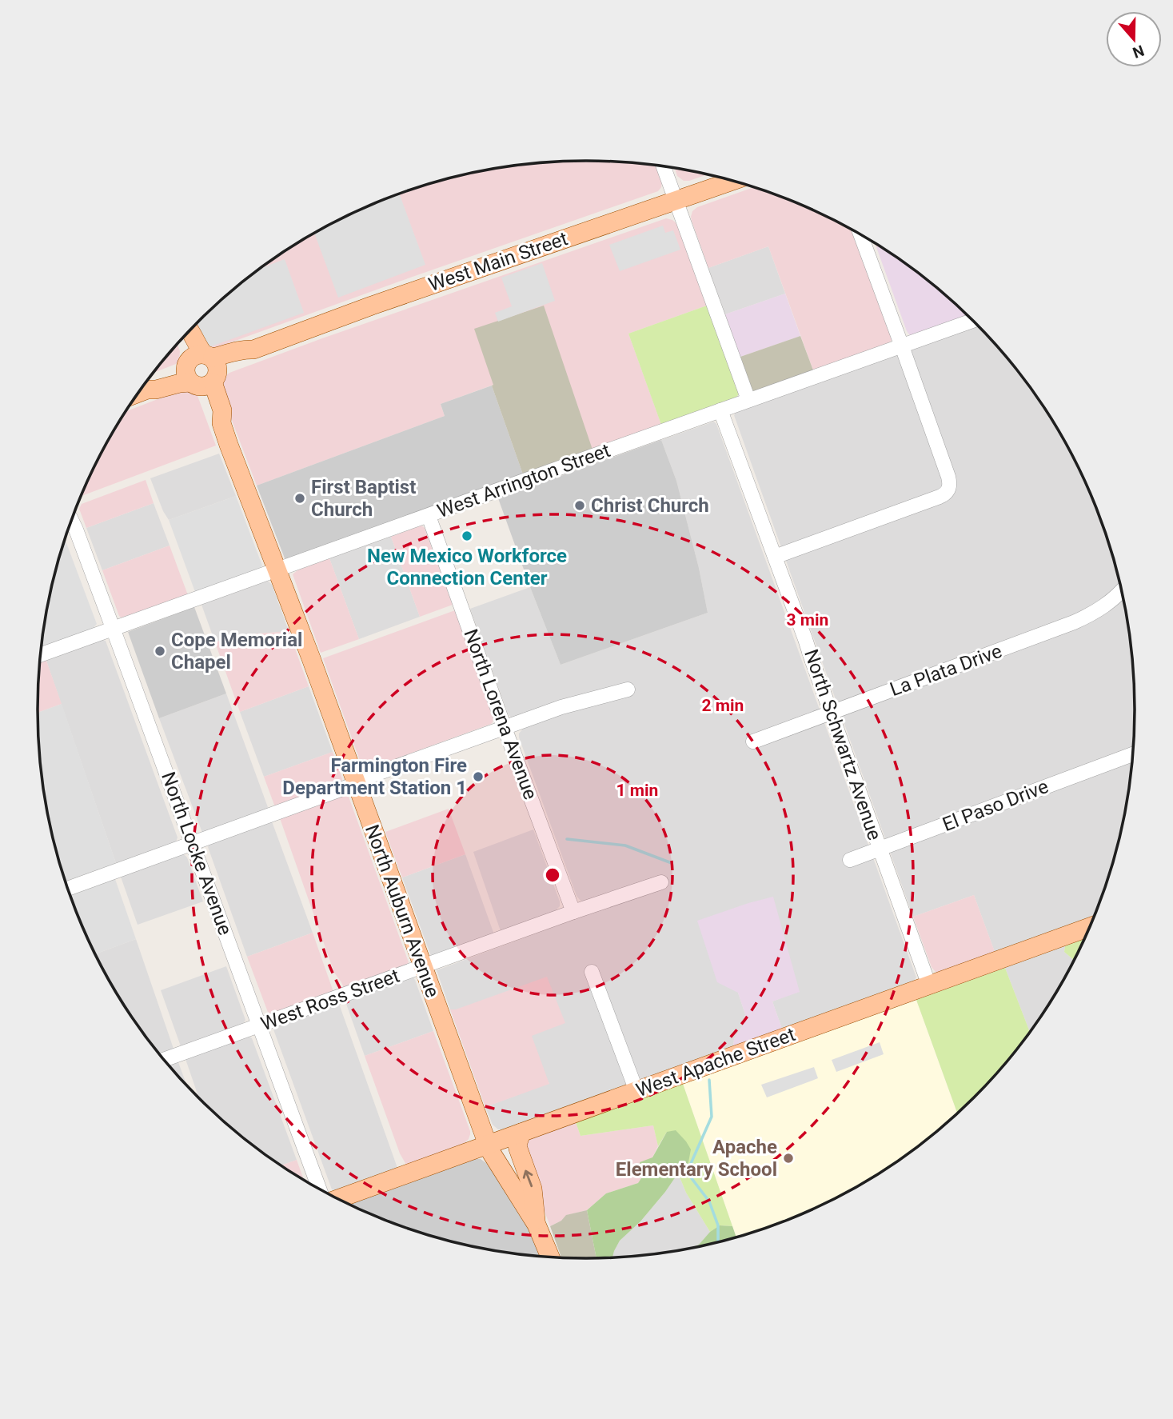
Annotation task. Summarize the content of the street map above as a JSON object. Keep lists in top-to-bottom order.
{
  "streets": {
    "main road": ["West Main Street", "North Auburn Avenue", "West Apache Street"],
    "street": [
      "West Arrington Street",
      "La Plata Drive",
      "North Lorena Avenue",
      "North Schwartz Avenue",
      "El Paso Drive",
      "North Locke Avenue",
      "West Ross Street"
    ]
  },
  "crossings": [
    ["West Main Street", "North Auburn Avenue"],
    ["West Arrington Street", "North Lorena Avenue"],
    ["West Arrington Street", "North Schwartz Avenue"],
    ["West Arrington Street", "North Locke Avenue"],
    ["West Arrington Street", "North Auburn Avenue"],
    ["La Plata Drive", "North Schwartz Avenue"],
    ["North Lorena Avenue", "West Ross Street"],
    ["North Schwartz Avenue", "El Paso Drive"],
    ["North Schwartz Avenue", "West Apache Street"],
    ["North Locke Avenue", "West Ross Street"],
    ["North Auburn Avenue", "West Ross Street"],
    ["North Auburn Avenue", "West Apache Street"]
  ],
  "places": [
    "First Baptist Church",
    "Christ Church",
    "New Mexico Workforce Connection Center",
    "Cope Memorial Chapel",
    "Farmington Fire Department Station 1",
    "Apache Elementary School"
  ],
  "north": "bottom",
  "rings": ["3 min", "2 min", "1 min"]
}
